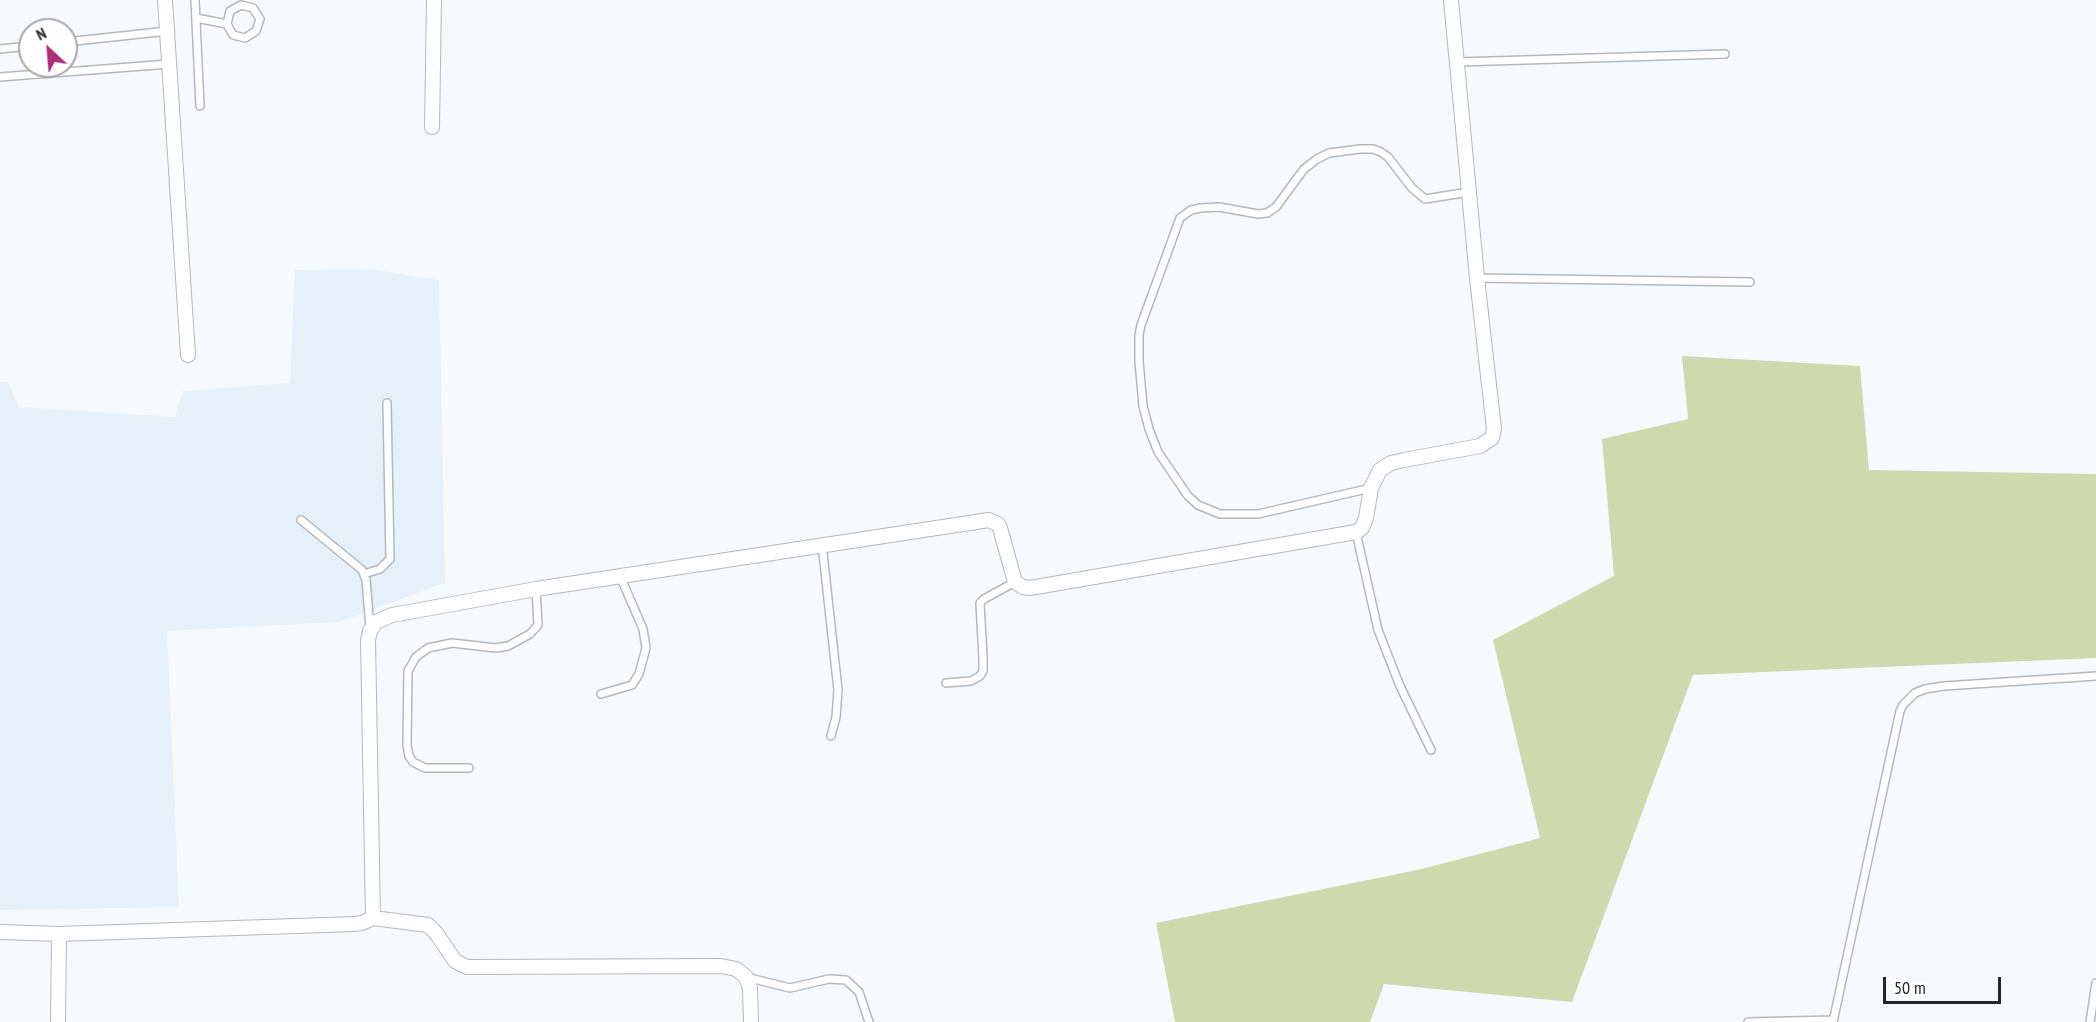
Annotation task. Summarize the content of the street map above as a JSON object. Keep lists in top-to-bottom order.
{
  "scale_bar": "50 m",
  "north": "top left"
}
